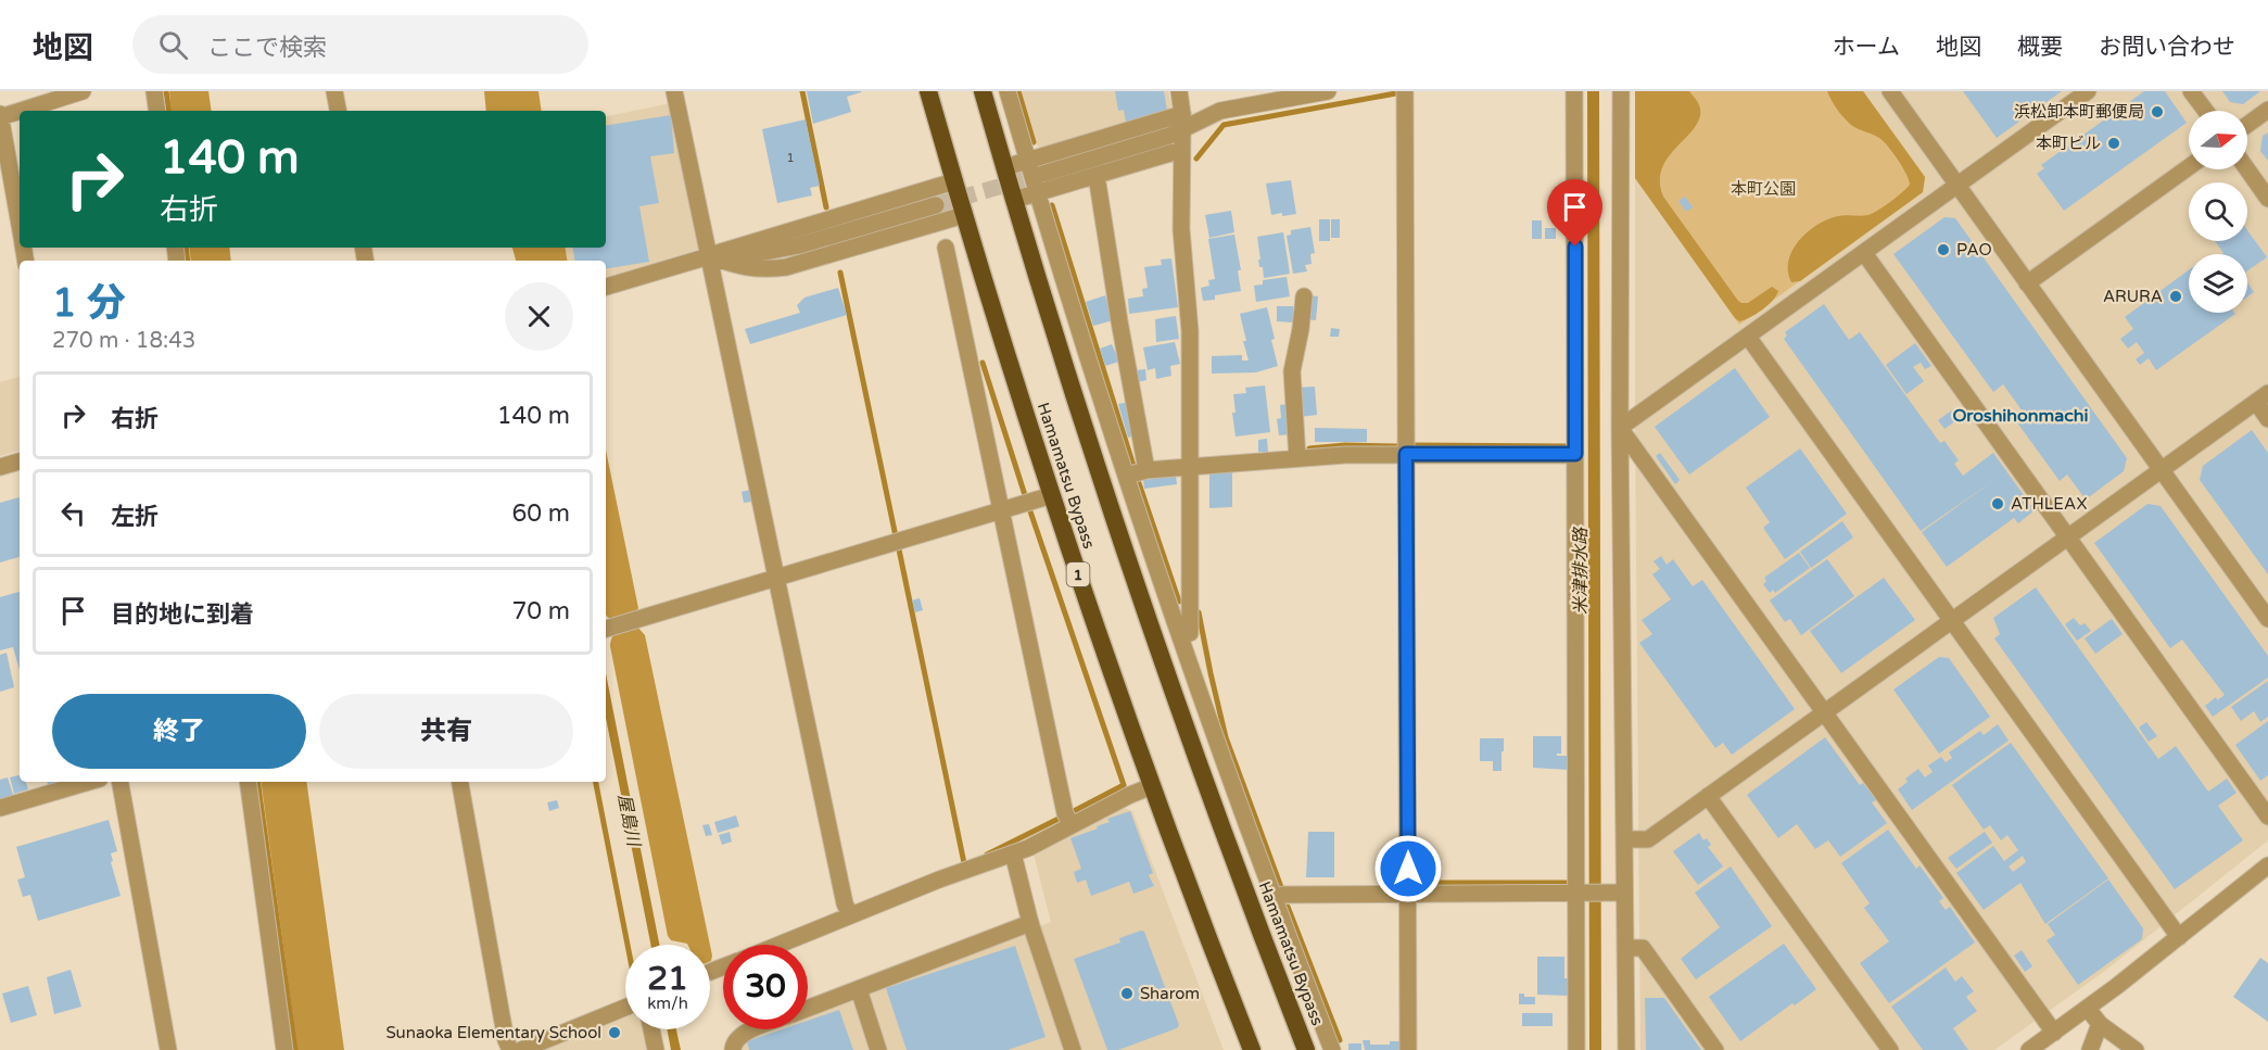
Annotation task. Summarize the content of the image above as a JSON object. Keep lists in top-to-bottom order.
{
  "streets": {
    "highway": ["Hamamatsu Bypass", "1"]
  },
  "districts": ["Oroshihonmachi"],
  "water": ["米津排水路", "屋島川"],
  "parks": ["本町公園"],
  "places": [
    "浜松卸本町郵便局",
    "本町ビル",
    "PAO",
    "ARURA",
    "ATHLEAX",
    "Sharom",
    "Sunaoka Elementary School"
  ],
  "house_numbers": ["1"],
  "north": "right",
  "page": {
    "header": "地図",
    "search": "ここで検索",
    "nav": [
      "ホーム",
      "地図",
      "概要",
      "お問い合わせ"
    ],
    "turn": ["140 m", "右折"],
    "heading": ["1 分", "270 m · 18:43"],
    "list": [
      {
        "name": "右折",
        "value": "140 m"
      },
      {
        "name": "左折",
        "value": "60 m"
      },
      {
        "name": "目的地に到着",
        "value": "70 m"
      }
    ],
    "buttons": ["終了", "共有"],
    "speed": "21 km/h",
    "limit": "30"
  }
}
